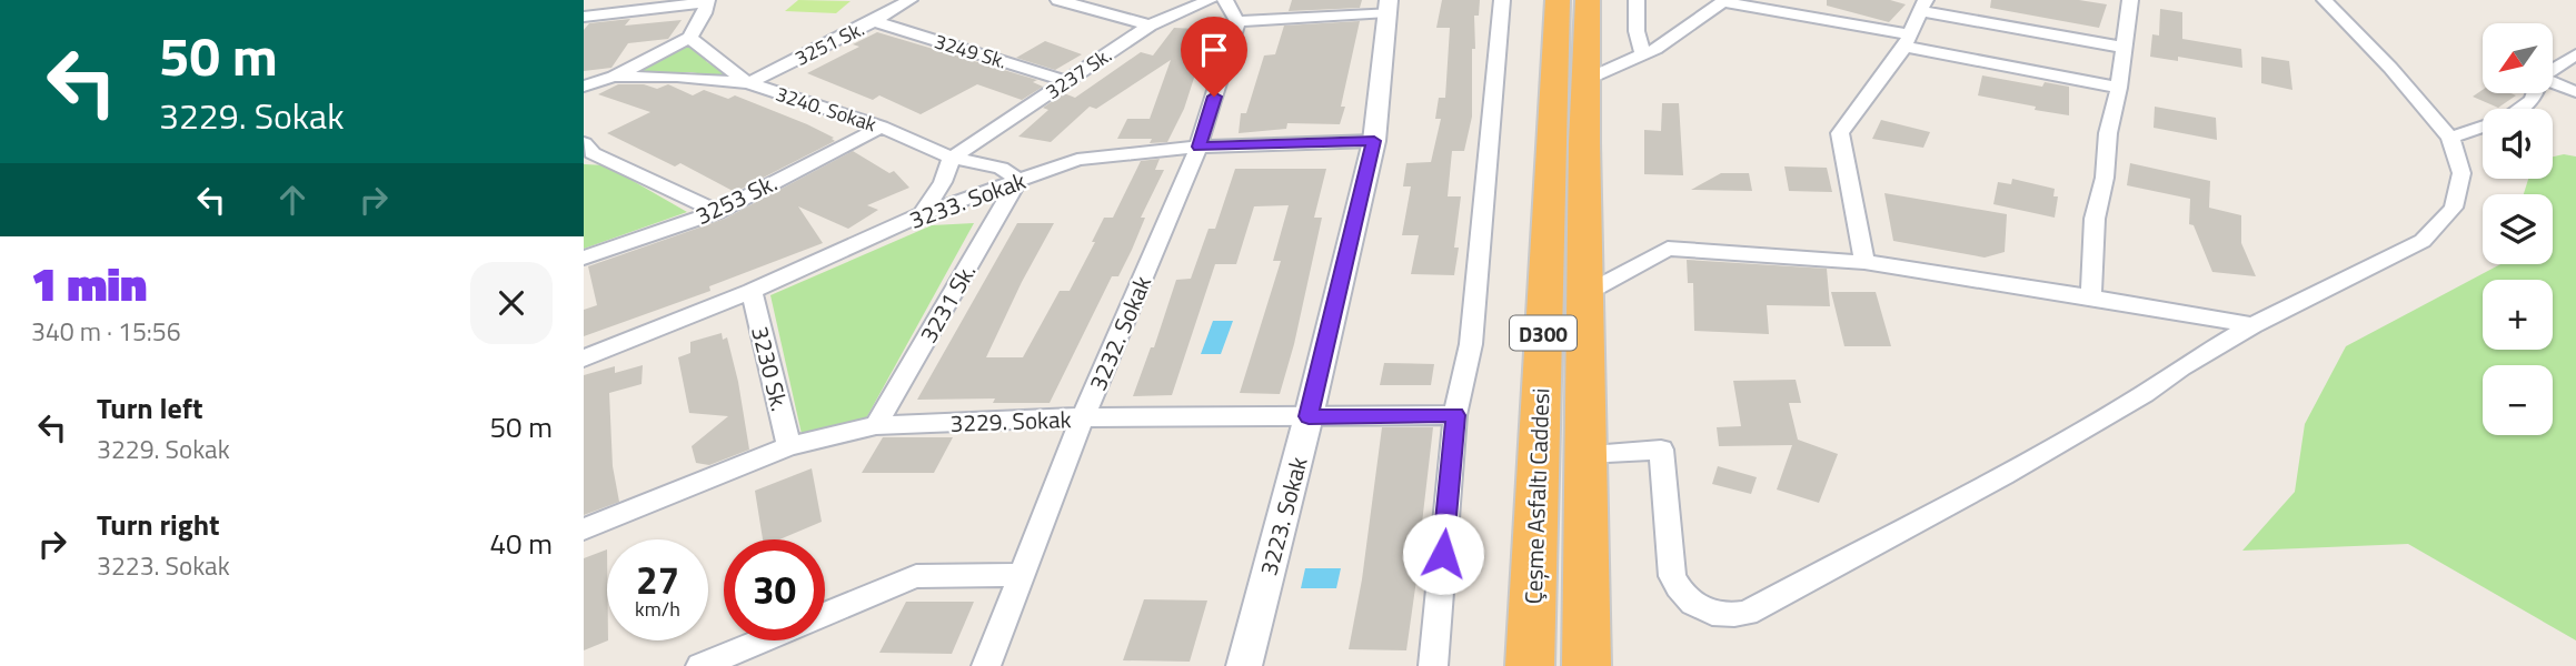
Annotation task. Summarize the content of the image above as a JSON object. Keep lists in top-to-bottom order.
{
  "streets": {
    "highway": ["D300", "Çeşme Asfaltı Caddesi"],
    "street": [
      "3251 Sk.",
      "3249 Sk.",
      "3237 Sk.",
      "3240. Sokak",
      "3253 Sk.",
      "3233. Sokak",
      "3231 Sk.",
      "3232. Sokak",
      "3230 Sk.",
      "3229. Sokak",
      "3223. Sokak"
    ]
  },
  "crossings": [
    ["3251 Sk.", "3249 Sk."],
    ["3251 Sk.", "3240. Sokak"],
    ["3249 Sk.", "3237 Sk."],
    ["3237 Sk.", "3240. Sokak"],
    ["3240. Sokak", "3253 Sk."],
    ["3240. Sokak", "3233. Sokak"],
    ["3240. Sokak", "3231 Sk."],
    ["3233. Sokak", "3231 Sk."],
    ["3233. Sokak", "3232. Sokak"],
    ["3233. Sokak", "3230 Sk."],
    ["3233. Sokak", "3223. Sokak"],
    ["3231 Sk.", "3229. Sokak"],
    ["3232. Sokak", "3229. Sokak"],
    ["3230 Sk.", "3229. Sokak"],
    ["3229. Sokak", "3223. Sokak"]
  ],
  "north": "bottom left",
  "page": {
    "turn": ["50 m", "3229. Sokak"],
    "map_buttons": ["+", "−"],
    "heading": ["1 min", "340 m · 15:56"],
    "list": [
      {
        "name": "Turn left",
        "note": "3229. Sokak",
        "value": "50 m"
      },
      {
        "name": "Turn right",
        "note": "3223. Sokak",
        "value": "40 m"
      }
    ],
    "speed": "27 km/h",
    "limit": "30"
  }
}
